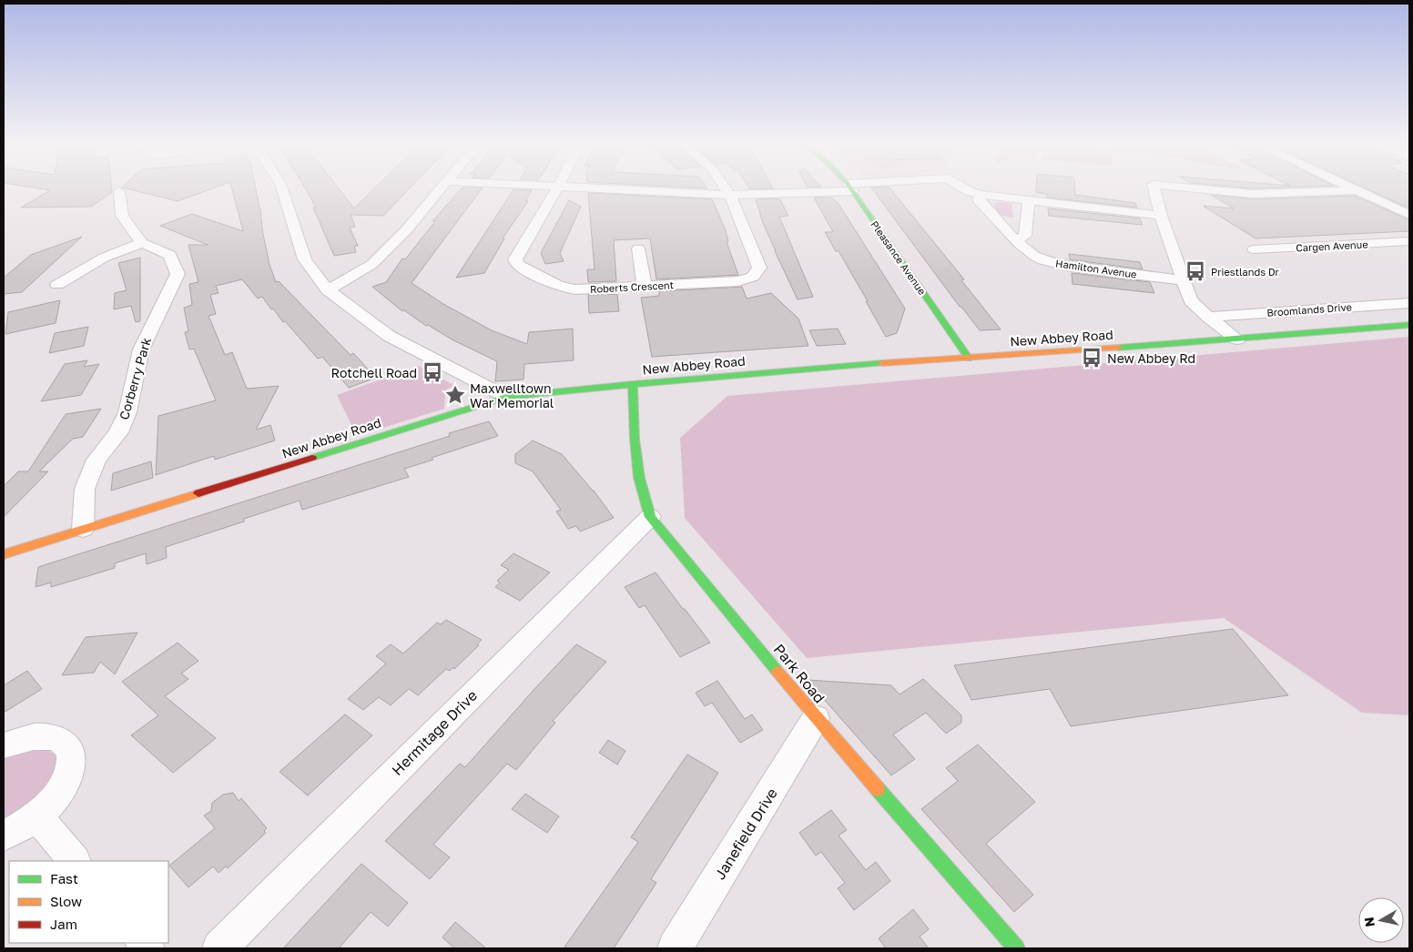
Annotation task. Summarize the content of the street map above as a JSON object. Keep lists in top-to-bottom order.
{
  "streets": {
    "main road": ["Pleasance Avenue", "New Abbey Road", "Park Road"],
    "street": [
      "Cargen Avenue",
      "Hamilton Avenue",
      "Roberts Crescent",
      "Broomlands Drive",
      "Corberry Park",
      "Hermitage Drive",
      "Janefield Drive"
    ]
  },
  "crossings": [
    ["Pleasance Avenue", "New Abbey Road"],
    ["New Abbey Road", "Corberry Park"],
    ["New Abbey Road", "Park Road"],
    ["Park Road", "Hermitage Drive"],
    ["Park Road", "Janefield Drive"]
  ],
  "places": {
    "bus stop": ["Priestlands Dr", "New Abbey Rd", "Rotchell Road"],
    "place": ["Maxwelltown War Memorial"]
  },
  "legend": ["Fast", "Slow", "Jam"],
  "north": "left"
}
